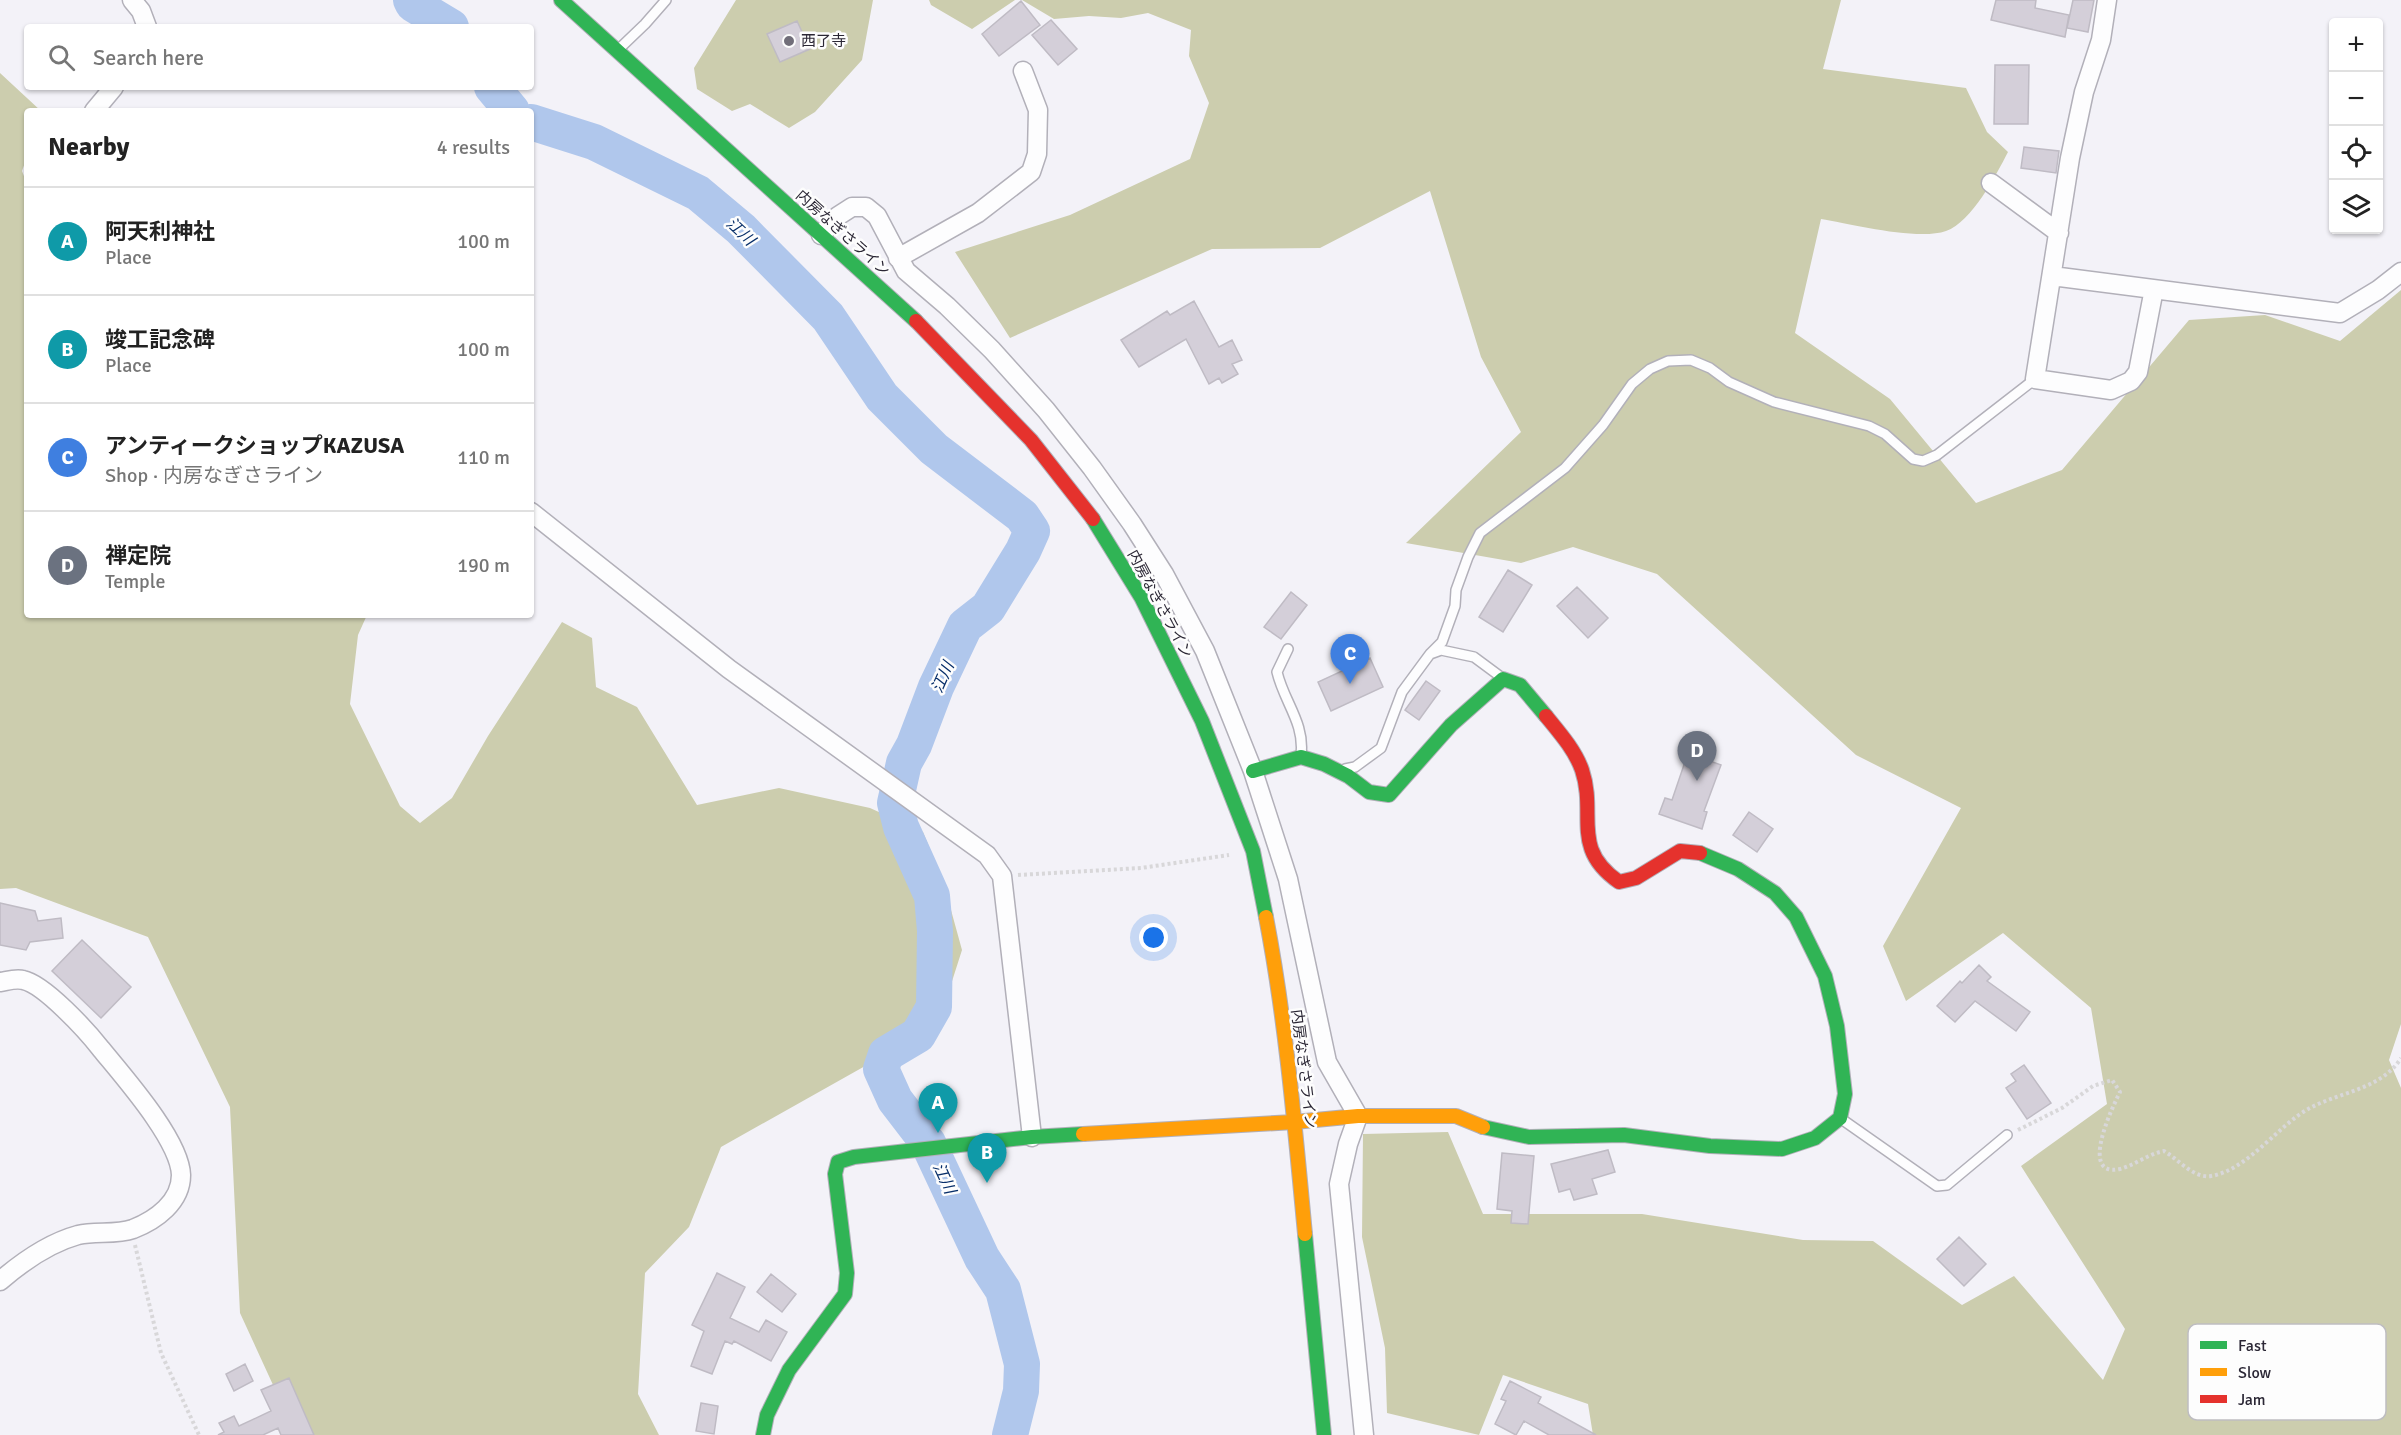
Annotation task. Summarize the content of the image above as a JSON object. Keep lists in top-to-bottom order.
{
  "streets": {
    "main road": ["内房なぎさライン"]
  },
  "water": ["江川"],
  "places": ["西了寺"],
  "legend": ["Fast", "Slow", "Jam"],
  "page": {
    "map_buttons": ["+", "−"],
    "search": "Search here",
    "heading": ["Nearby", "4 results"],
    "list": [
      {
        "mark": "A",
        "name": "阿天利神社",
        "note": "Place",
        "value": "100 m"
      },
      {
        "mark": "B",
        "name": "竣工記念碑",
        "note": "Place",
        "value": "100 m"
      },
      {
        "mark": "C",
        "name": "アンティークショップKAZUSA",
        "note": "Shop · 内房なぎさライン",
        "value": "110 m"
      },
      {
        "mark": "D",
        "name": "禅定院",
        "note": "Temple",
        "value": "190 m"
      }
    ],
    "pins": [
      "C",
      "D",
      "A",
      "B"
    ]
  }
}
